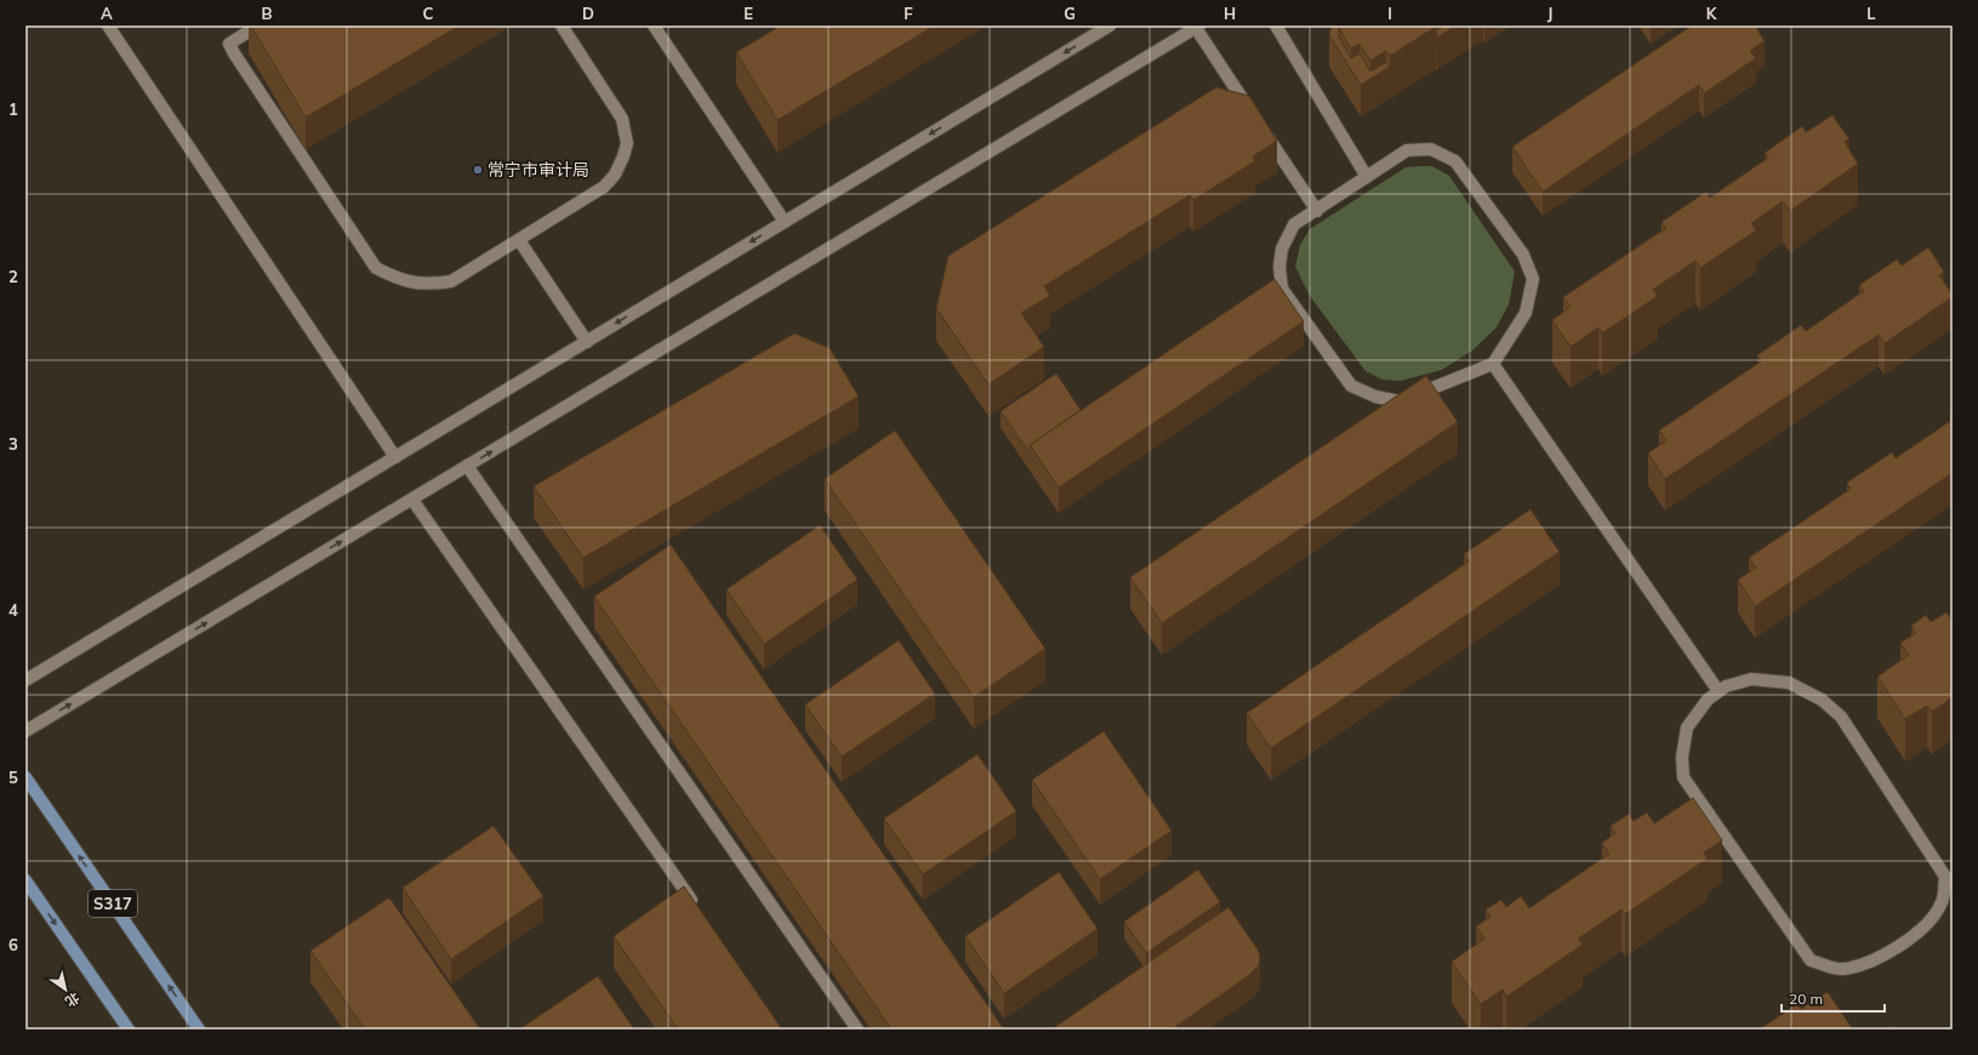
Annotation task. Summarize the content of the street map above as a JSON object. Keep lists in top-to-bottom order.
{
  "streets": {
    "main road": ["S317"]
  },
  "places": ["常宁市审计局"],
  "scale_bar": "20 m",
  "north": "bottom right",
  "grid": {
    "columns": [
      "A",
      "B",
      "C",
      "D",
      "E",
      "F",
      "G",
      "H",
      "I",
      "J",
      "K",
      "L"
    ],
    "rows": [
      "1",
      "2",
      "3",
      "4",
      "5",
      "6"
    ]
  }
}
